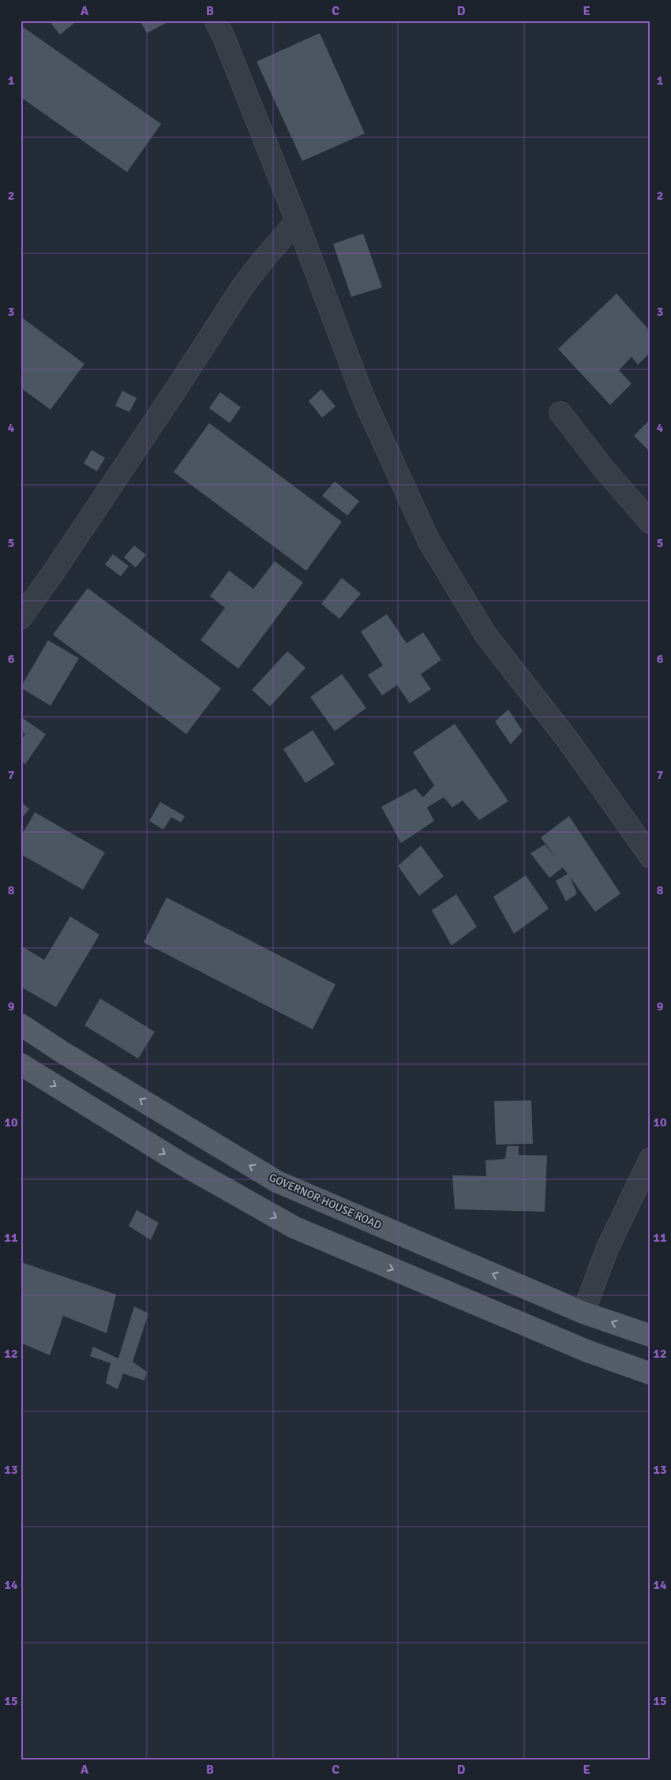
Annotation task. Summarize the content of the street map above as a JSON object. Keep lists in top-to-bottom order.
{
  "streets": {
    "main road": ["GOVERNOR HOUSE ROAD"]
  },
  "grid": {
    "columns": [
      "A",
      "B",
      "C",
      "D",
      "E"
    ],
    "rows": [
      "1",
      "2",
      "3",
      "4",
      "5",
      "6",
      "7",
      "8",
      "9",
      "10",
      "11",
      "12",
      "13",
      "14",
      "15"
    ]
  }
}
